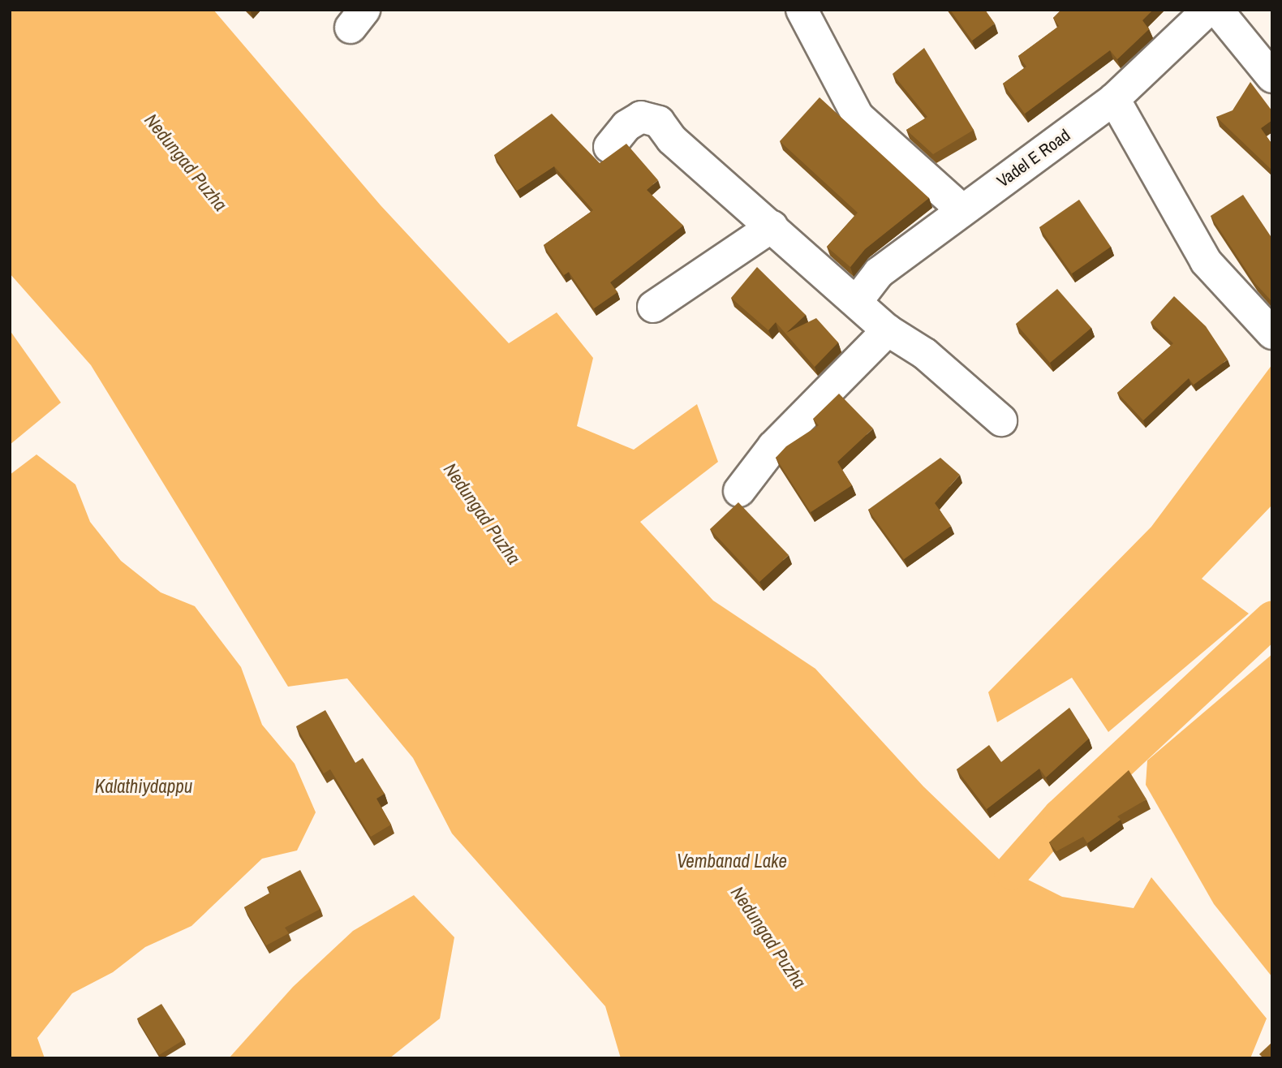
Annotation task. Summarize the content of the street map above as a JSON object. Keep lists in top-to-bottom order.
{
  "streets": {
    "street": ["Vadel E Road"]
  },
  "water": ["Nedungad Puzha", "Kalathiydappu", "Vembanad Lake"]
}
